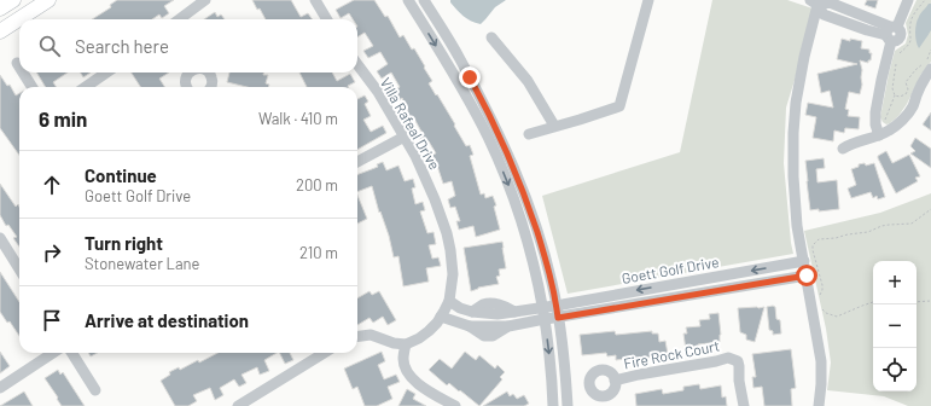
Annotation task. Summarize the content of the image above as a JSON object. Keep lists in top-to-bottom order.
{
  "streets": {
    "street": ["Villa Rafeal Drive", "Goett Golf Drive", "Fire Rock Court"]
  },
  "crossings": [
    ["Villa Rafeal Drive", "Goett Golf Drive"]
  ],
  "page": {
    "search": "Search here",
    "heading": ["6 min", "Walk · 410 m"],
    "list": [
      ["Continue", "Goett Golf Drive", "200 m"],
      ["Turn right", "Stonewater Lane", "210 m"],
      "Arrive at destination"
    ],
    "map_buttons": ["+", "−"]
  }
}
